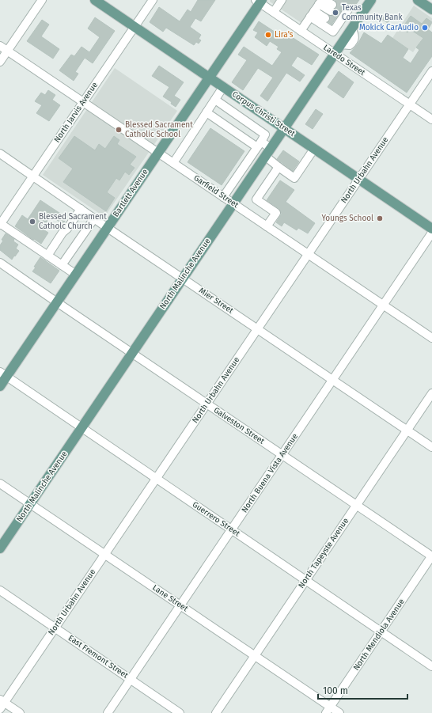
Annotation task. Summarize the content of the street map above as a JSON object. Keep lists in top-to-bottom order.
{
  "streets": {
    "main road": ["Corpus Christi Street", "Bartlett Avenue", "North Malinche Avenue"],
    "street": [
      "Laredo Street",
      "North Jarvis Avenue",
      "North Urbahn Avenue",
      "Garfield Street",
      "Mier Street",
      "Galveston Street",
      "North Buena Vista Avenue",
      "Guerrero Street",
      "North Tapeyste Avenue",
      "Lane Street",
      "North Mendiola Avenue",
      "East Fremont Street"
    ]
  },
  "crossings": [
    ["Laredo Street", "North Urbahn Avenue"],
    ["Laredo Street", "Bartlett Avenue"],
    ["Laredo Street", "North Malinche Avenue"],
    ["North Jarvis Avenue", "Corpus Christi Street"],
    ["North Jarvis Avenue", "Garfield Street"],
    ["North Jarvis Avenue", "Mier Street"],
    ["Corpus Christi Street", "North Urbahn Avenue"],
    ["Corpus Christi Street", "Bartlett Avenue"],
    ["Corpus Christi Street", "North Malinche Avenue"],
    ["North Urbahn Avenue", "Garfield Street"],
    ["North Urbahn Avenue", "Mier Street"],
    ["North Urbahn Avenue", "Galveston Street"],
    ["North Urbahn Avenue", "Guerrero Street"],
    ["North Urbahn Avenue", "Lane Street"],
    ["North Urbahn Avenue", "East Fremont Street"],
    ["Garfield Street", "Bartlett Avenue"],
    ["Garfield Street", "North Malinche Avenue"],
    ["Garfield Street", "North Buena Vista Avenue"],
    ["Bartlett Avenue", "Mier Street"],
    ["Bartlett Avenue", "Galveston Street"],
    ["Bartlett Avenue", "Guerrero Street"],
    ["North Malinche Avenue", "Mier Street"],
    ["North Malinche Avenue", "Galveston Street"],
    ["North Malinche Avenue", "Guerrero Street"],
    ["North Malinche Avenue", "Lane Street"],
    ["Mier Street", "North Buena Vista Avenue"],
    ["Mier Street", "North Tapeyste Avenue"],
    ["Galveston Street", "North Buena Vista Avenue"],
    ["Galveston Street", "North Tapeyste Avenue"],
    ["Galveston Street", "North Mendiola Avenue"],
    ["North Buena Vista Avenue", "Guerrero Street"],
    ["North Buena Vista Avenue", "Lane Street"],
    ["North Buena Vista Avenue", "East Fremont Street"],
    ["Guerrero Street", "North Tapeyste Avenue"],
    ["Guerrero Street", "North Mendiola Avenue"],
    ["North Tapeyste Avenue", "Lane Street"],
    ["Lane Street", "North Mendiola Avenue"]
  ],
  "places": [
    "Texas Community Bank",
    "Mokick CarAudio",
    "Lira's",
    "Blessed Sacrament Catholic School",
    "Youngs School",
    "Blessed Sacrament Catholc Church"
  ],
  "scale_bar": "100 m"
}
